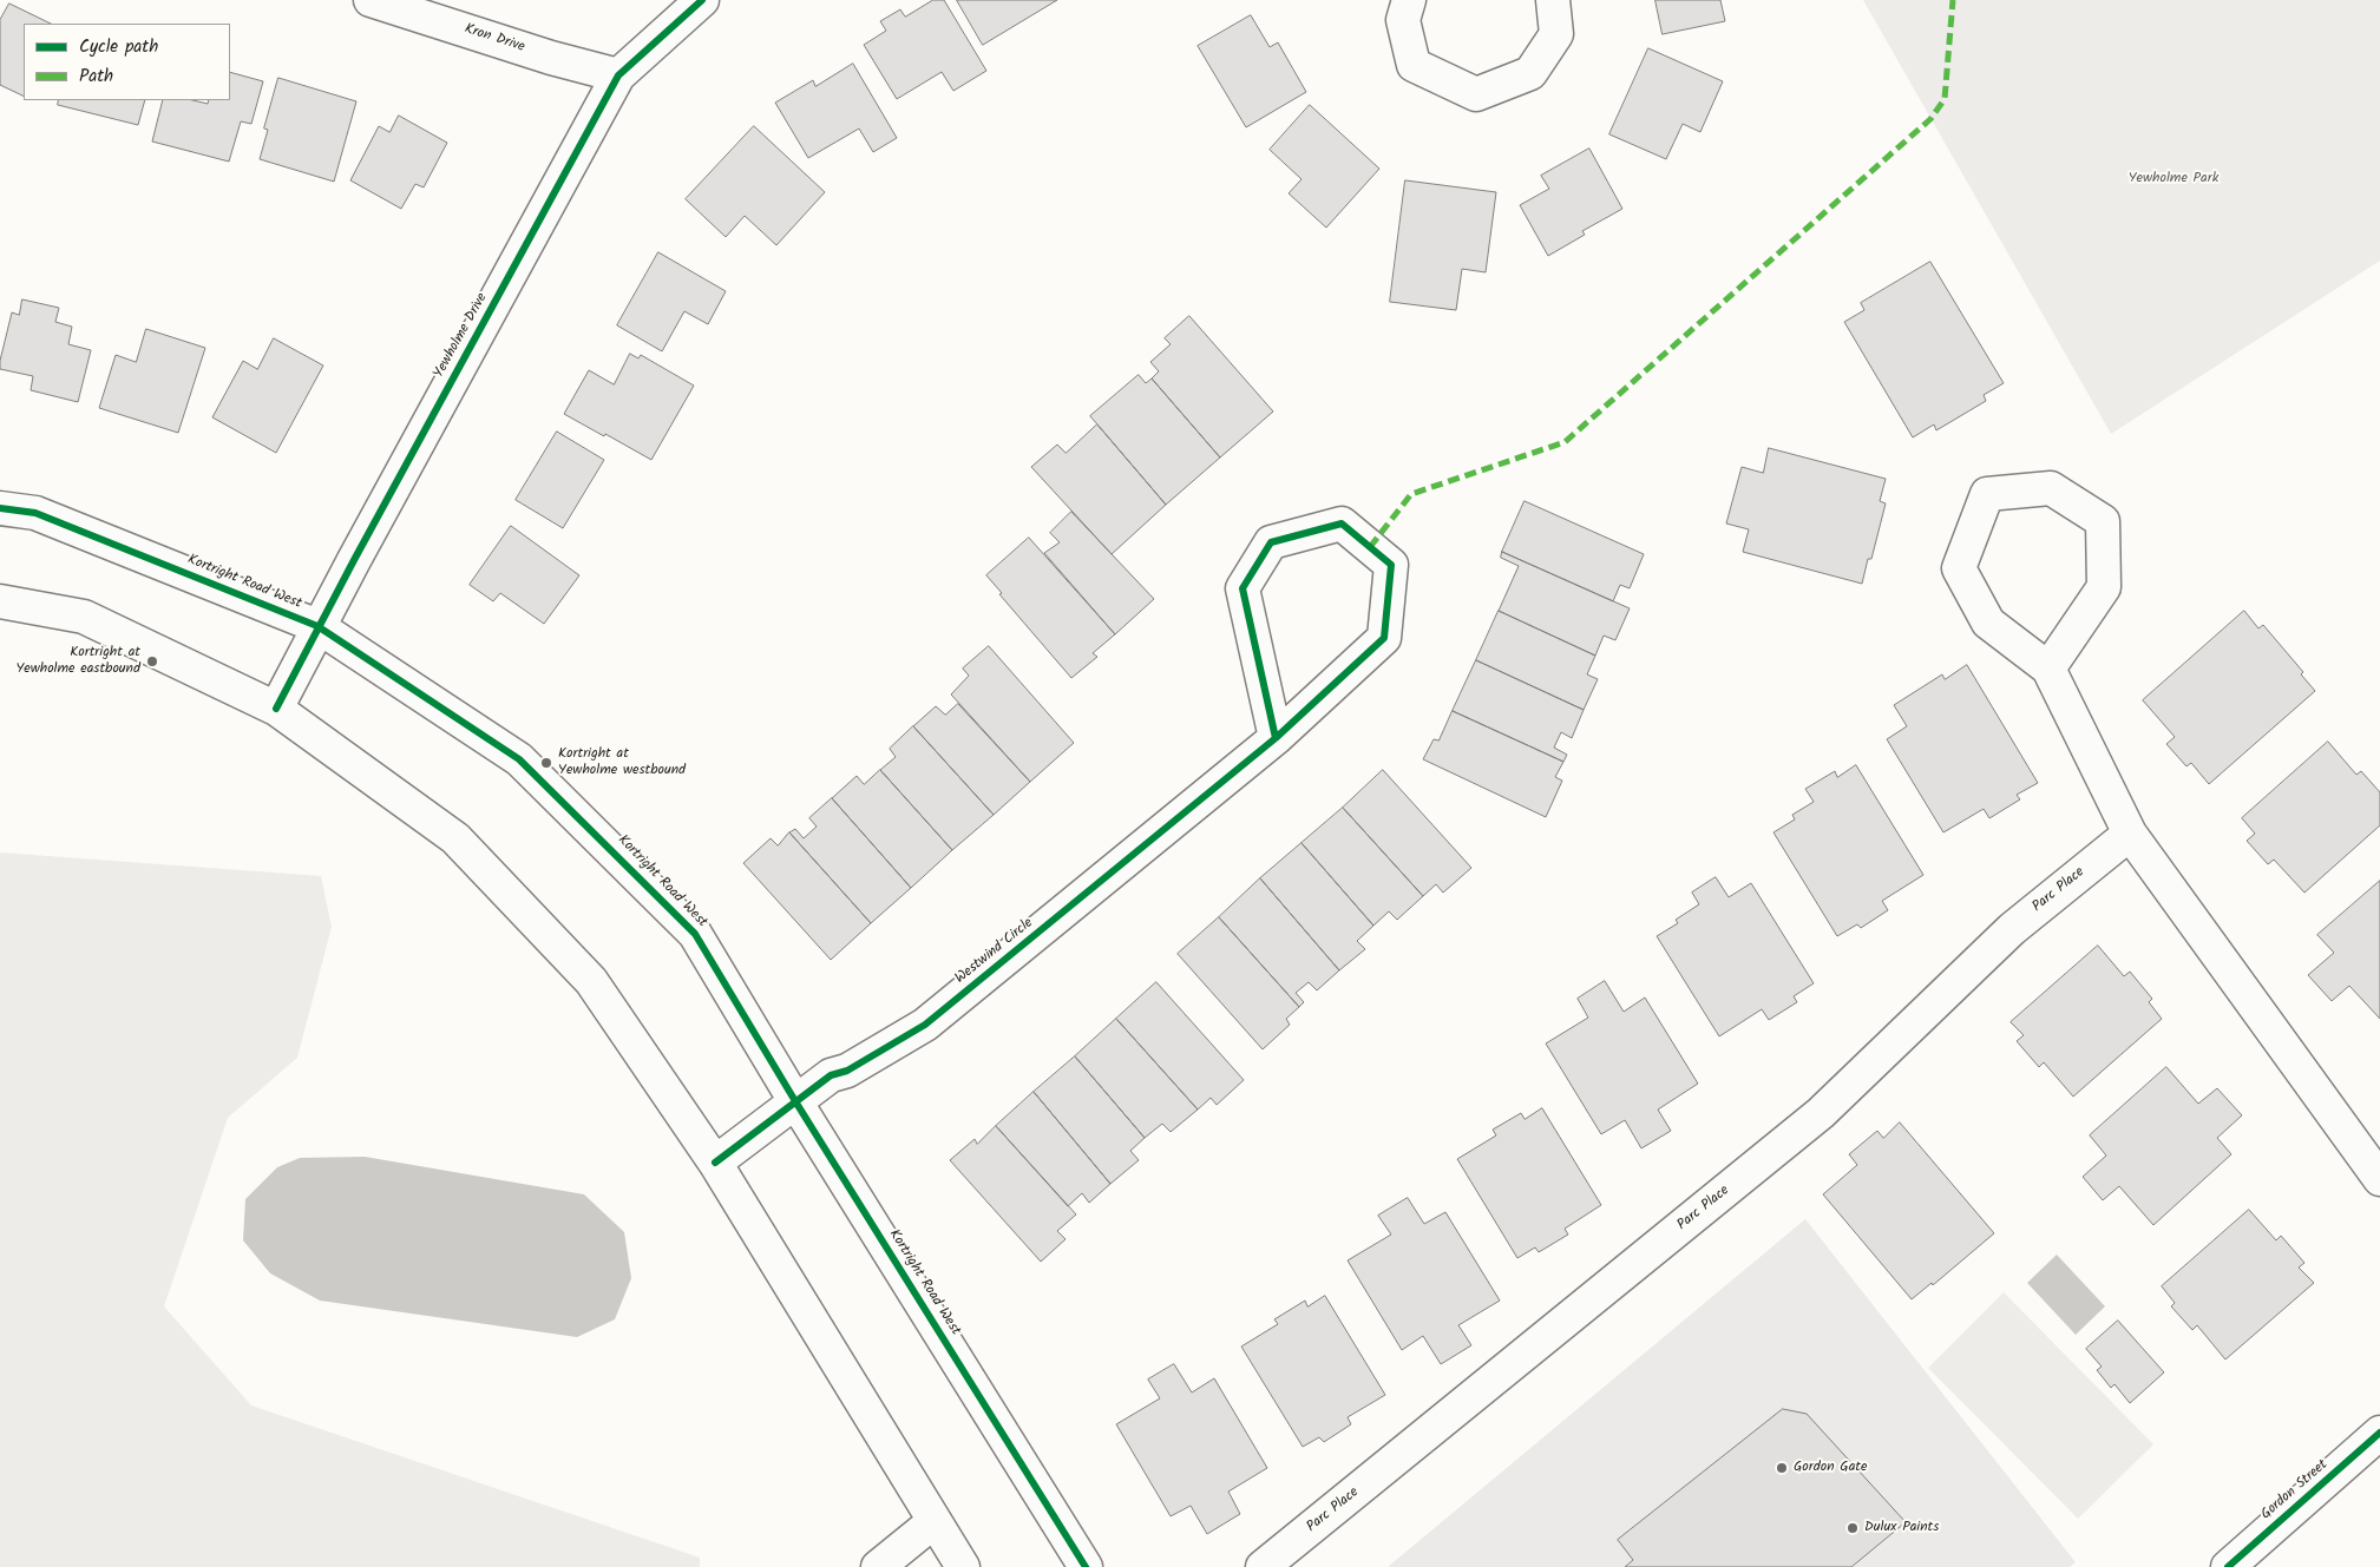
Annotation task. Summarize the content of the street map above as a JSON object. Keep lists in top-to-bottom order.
{
  "streets": {
    "street": [
      "Kron Drive",
      "Yewholme Drive",
      "Kortright Road West",
      "Parc Place",
      "Westwind Circle",
      "Gordon Street"
    ]
  },
  "crossings": [
    ["Kron Drive", "Yewholme Drive"],
    ["Yewholme Drive", "Kortright Road West"],
    ["Kortright Road West", "Westwind Circle"]
  ],
  "parks": ["Yewholme Park"],
  "places": [
    "Kortright at Yewholme eastbound",
    "Kortright at Yewholme westbound",
    "Gordon Gate",
    "Dulux Paints"
  ],
  "legend": ["Cycle path", "Path"]
}
